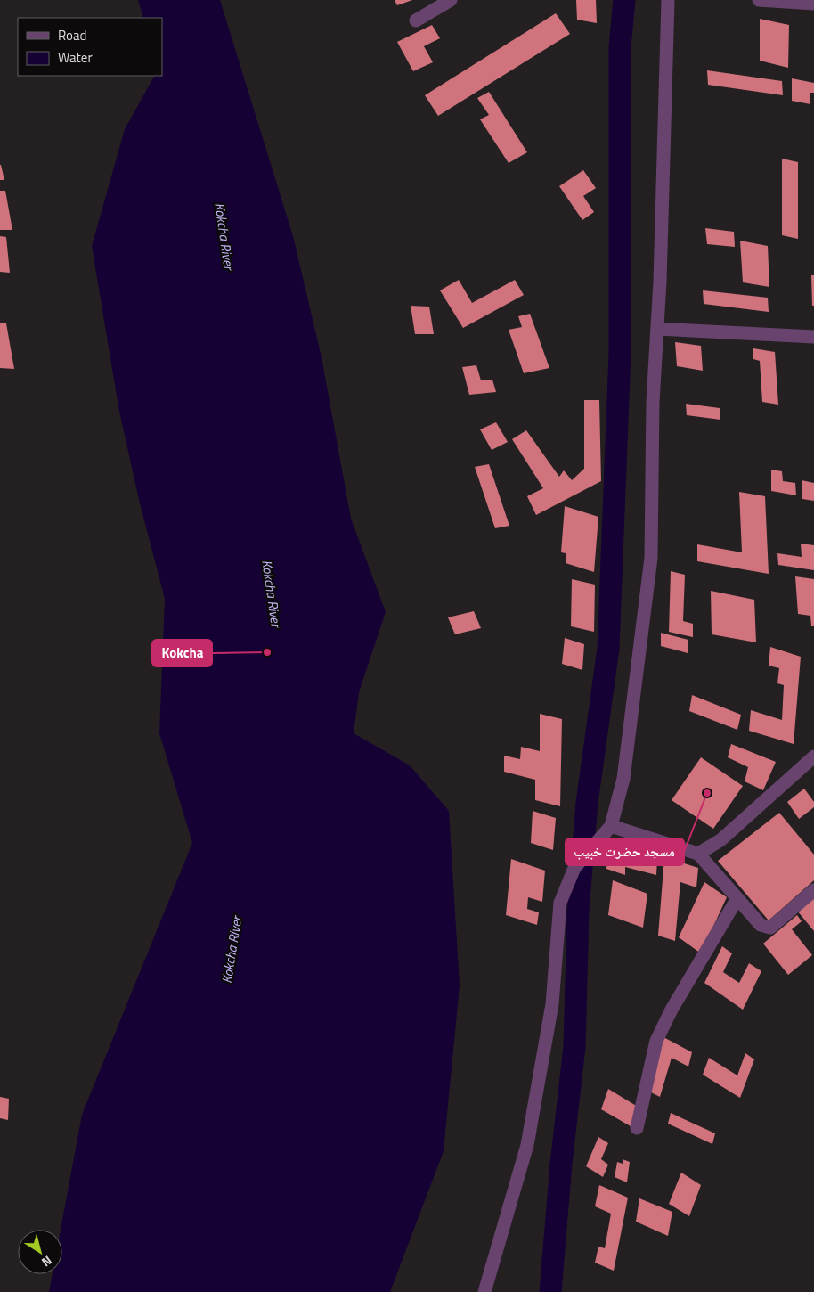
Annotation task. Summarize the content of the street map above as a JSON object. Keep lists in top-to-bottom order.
{
  "water": ["Kokcha River"],
  "places": ["Kokcha", "مسجد حضرت خبیب"],
  "legend": ["Road", "Water"],
  "north": "bottom right"
}
